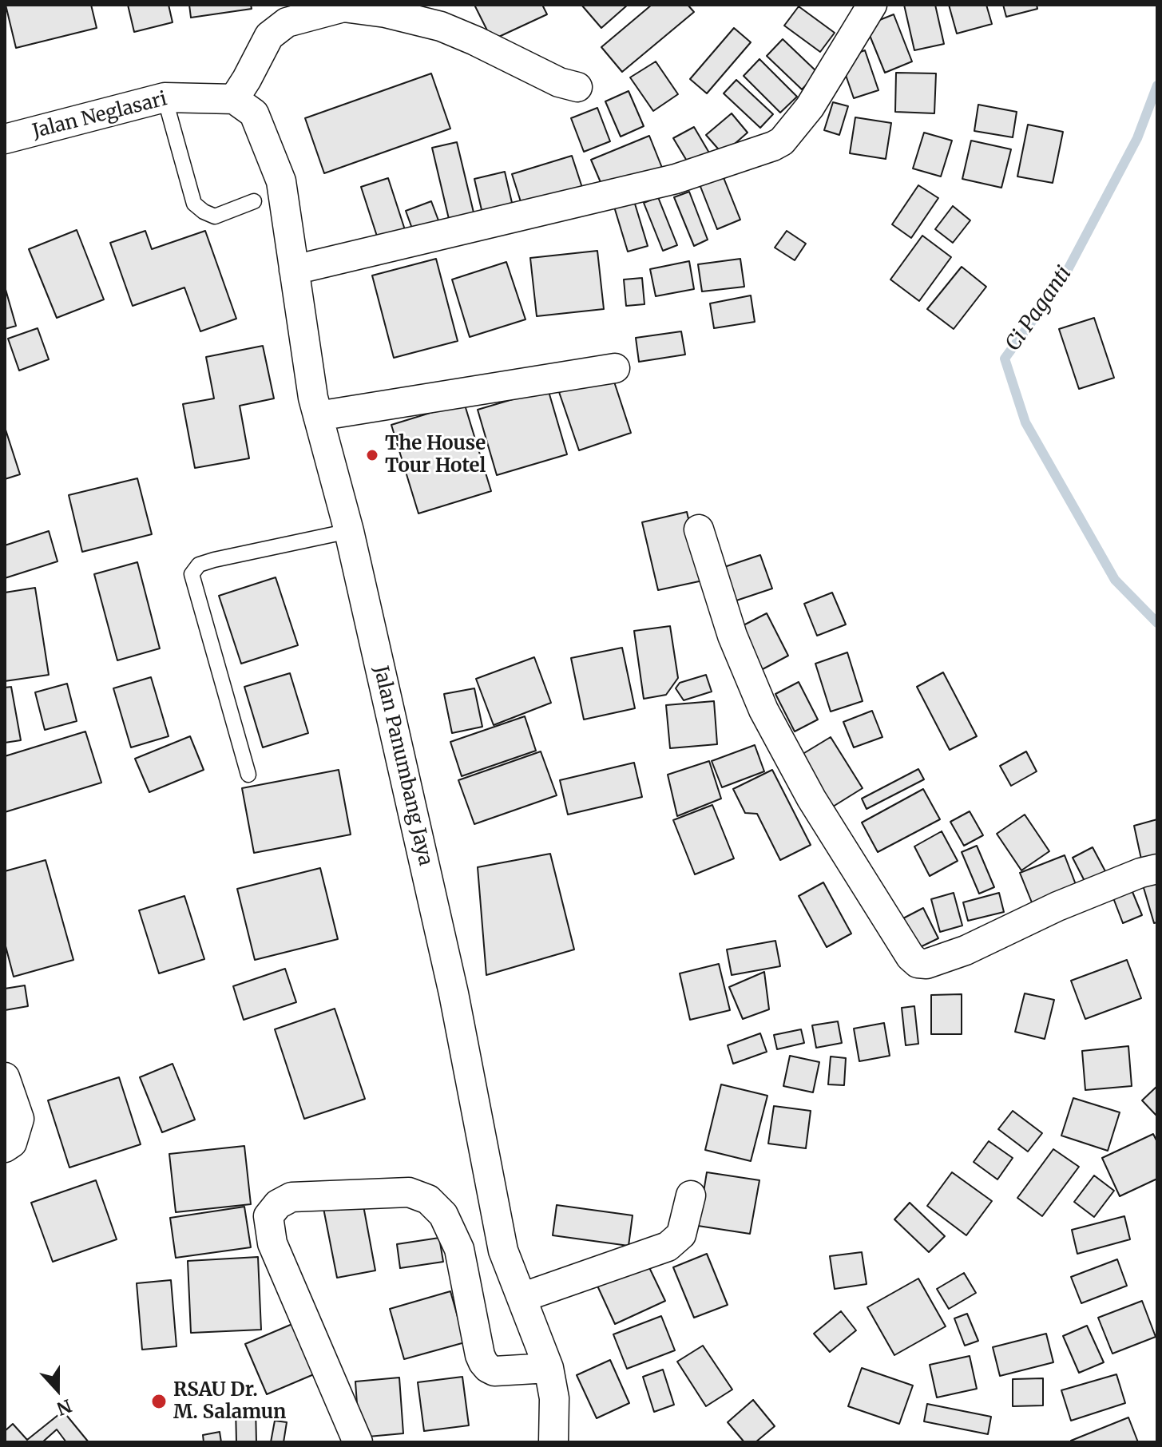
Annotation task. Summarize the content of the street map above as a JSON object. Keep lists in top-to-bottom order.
{
  "streets": {
    "street": ["Jalan Neglasari", "Jalan Panumbang Jaya"]
  },
  "crossings": [
    ["Jalan Neglasari", "Jalan Panumbang Jaya"]
  ],
  "water": ["Ci Paganti"],
  "places": ["The House Tour Hotel", "RSAU Dr. M. Salamun"],
  "north": "bottom"
}
